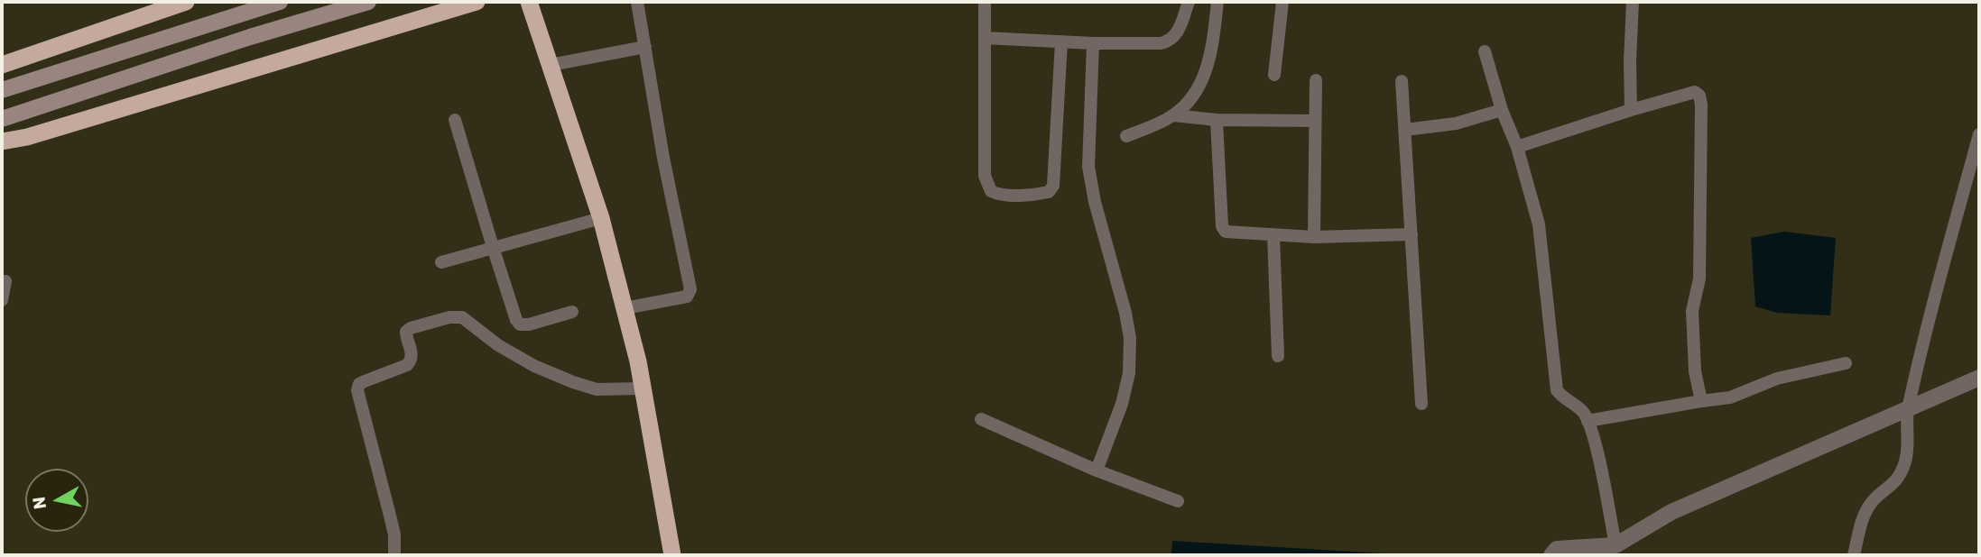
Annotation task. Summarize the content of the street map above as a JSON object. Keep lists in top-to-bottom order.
{
  "north": "left"
}
